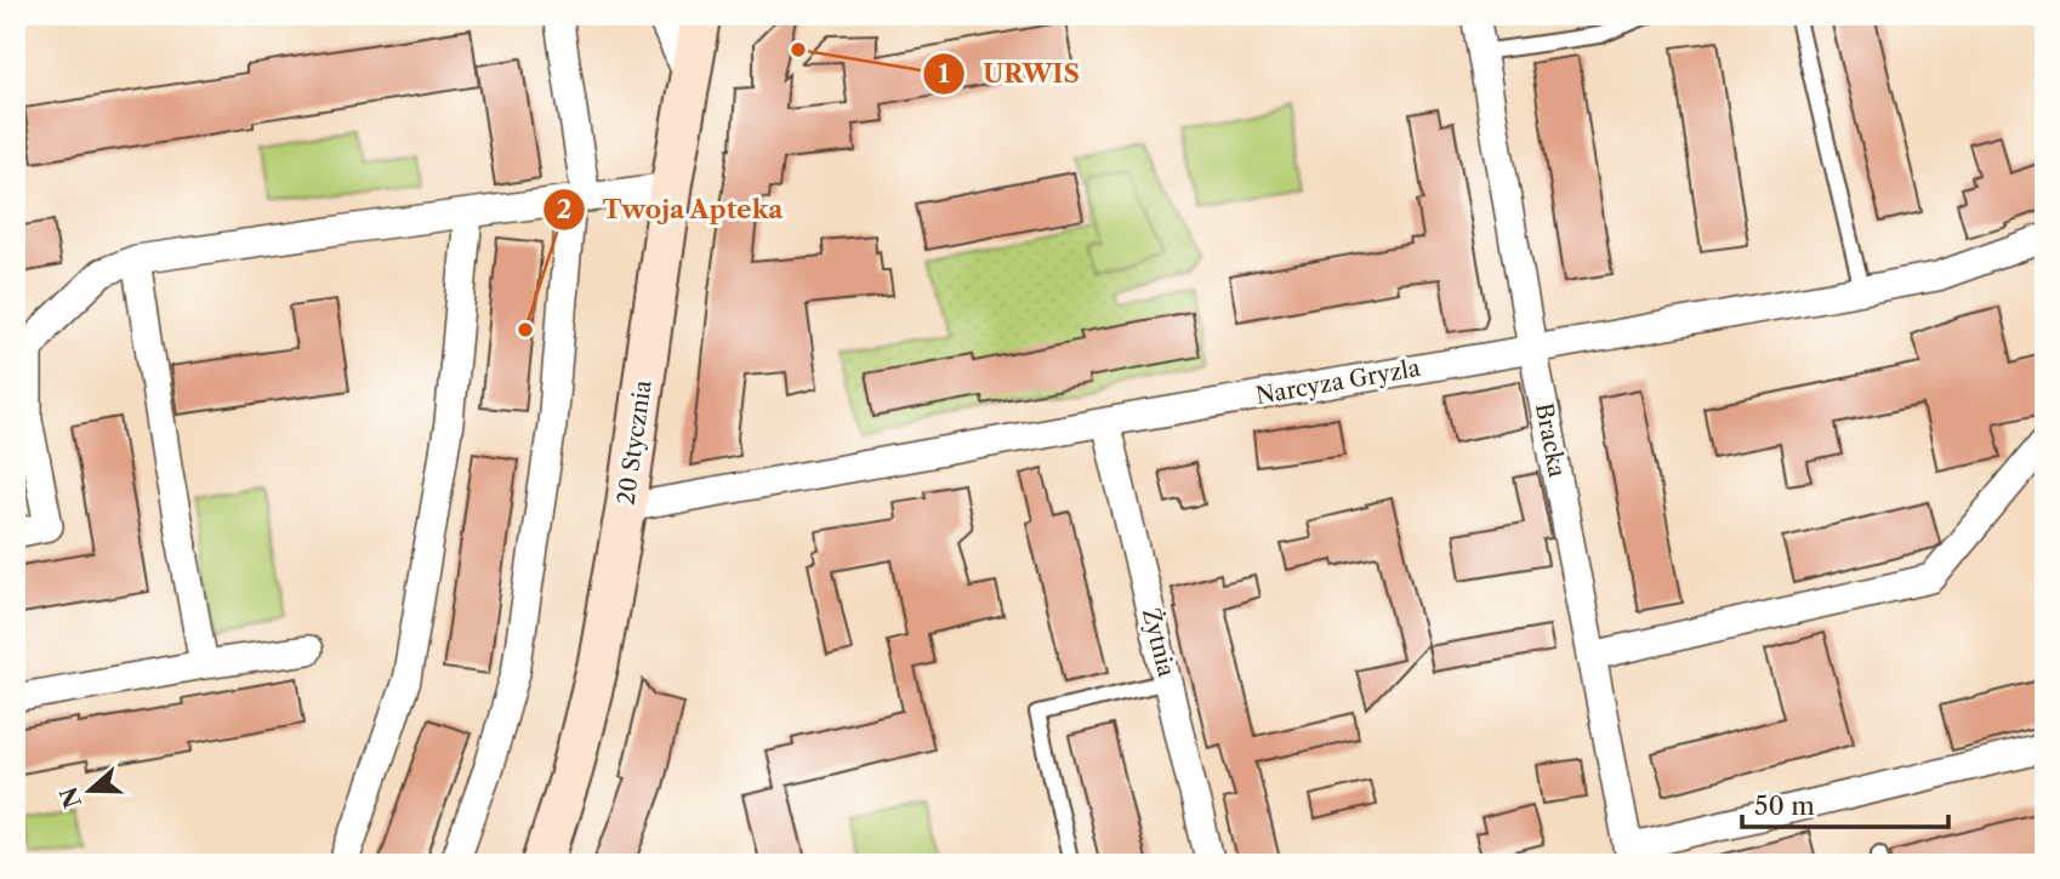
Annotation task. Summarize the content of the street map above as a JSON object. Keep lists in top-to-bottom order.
{
  "streets": {
    "street": [
      "Narcyza Gryzla",
      "Bracka",
      "20 Stycznia",
      "Żytnia"
    ]
  },
  "crossings": [
    ["Narcyza Gryzla", "Bracka"],
    ["Narcyza Gryzla", "20 Stycznia"],
    ["Narcyza Gryzla", "Żytnia"]
  ],
  "places": ["URWIS", "Twoja Apteka"],
  "scale_bar": "50 m",
  "north": "left"
}
